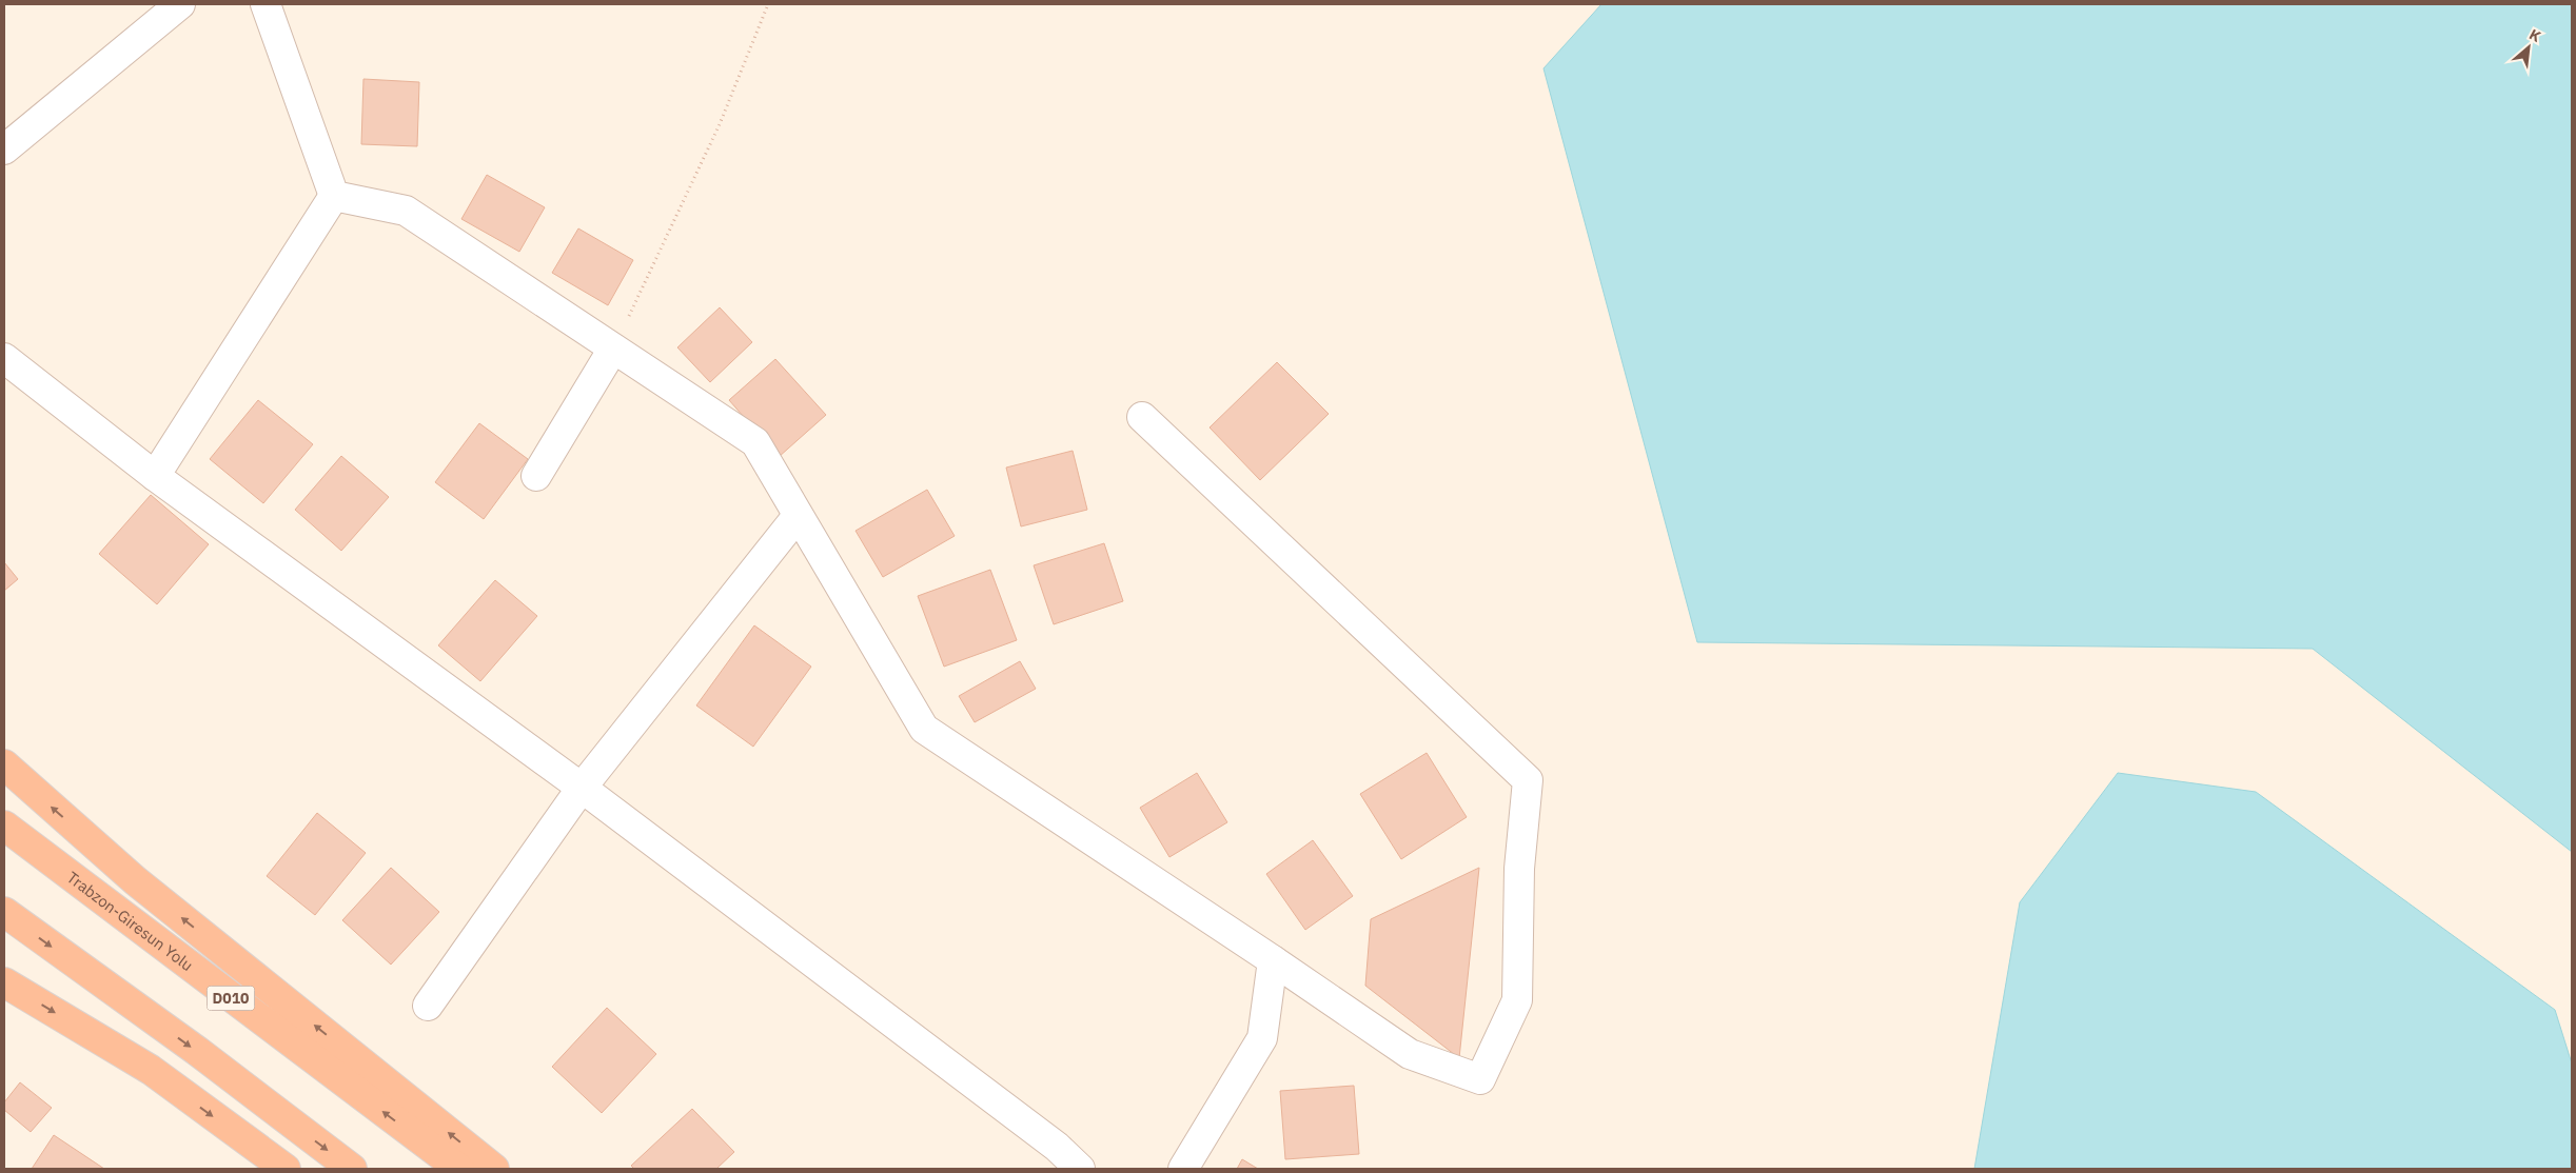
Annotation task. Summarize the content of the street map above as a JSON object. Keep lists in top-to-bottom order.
{
  "streets": {
    "highway": ["Trabzon-Giresun Yolu", "D010"]
  },
  "north": "top right"
}
